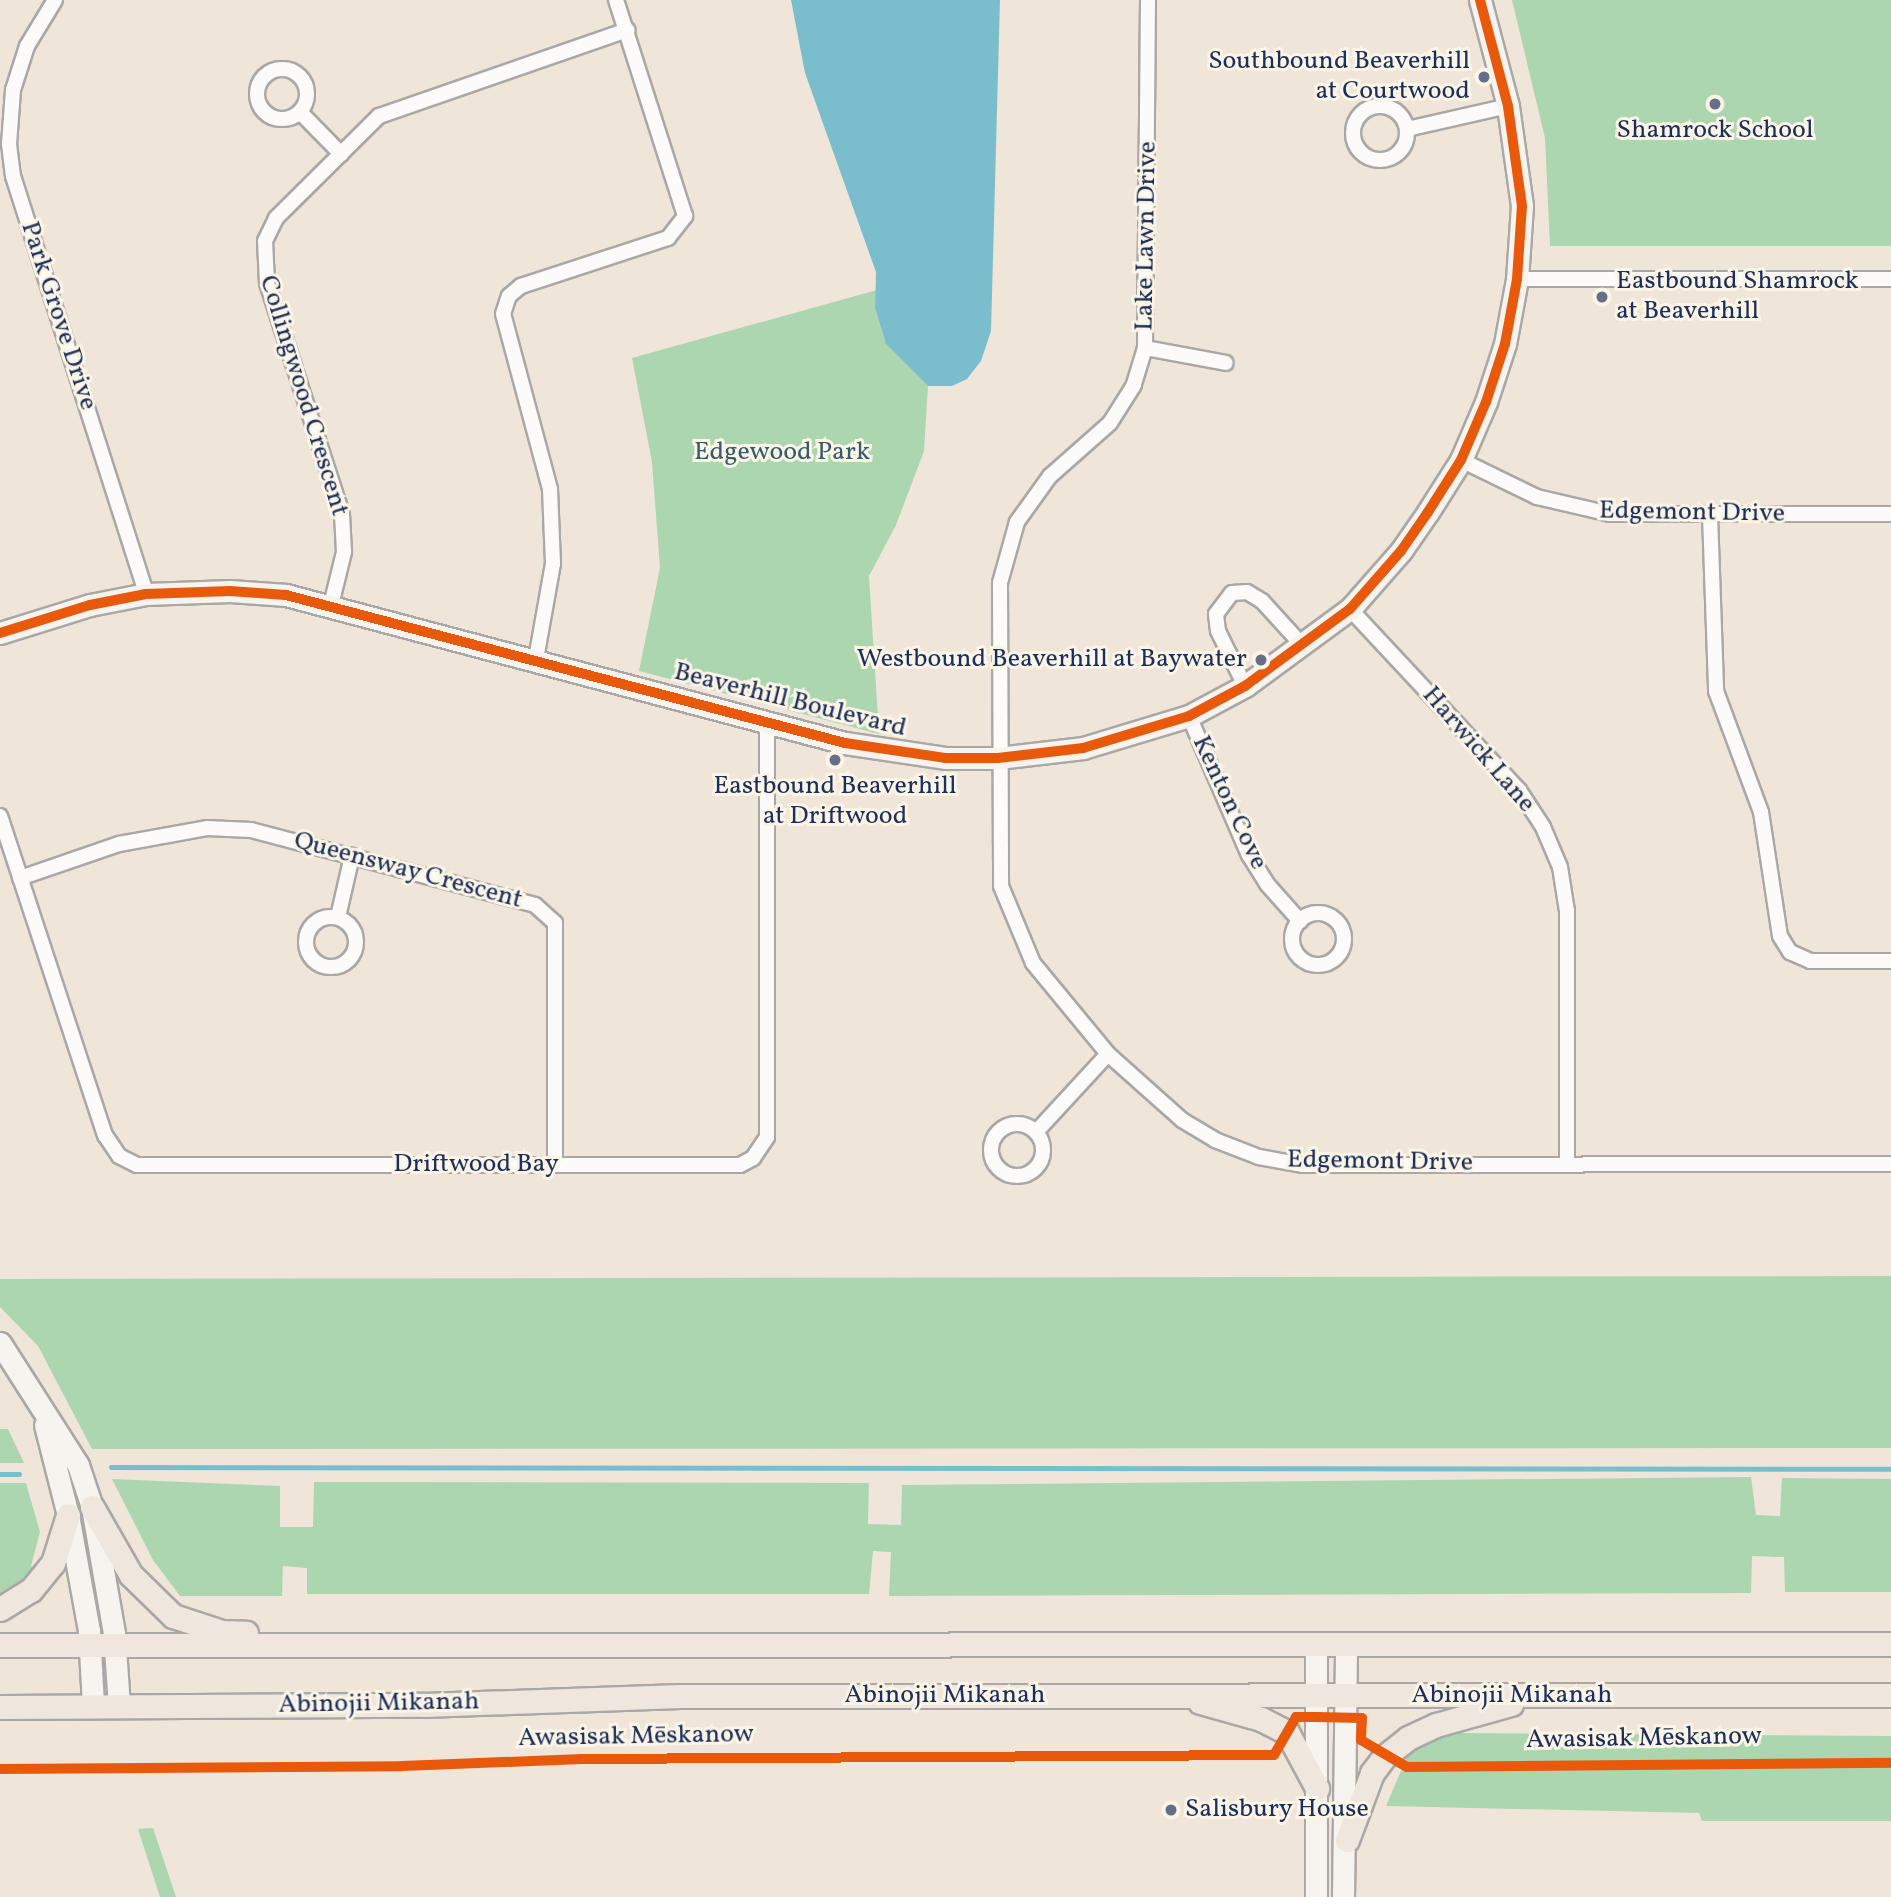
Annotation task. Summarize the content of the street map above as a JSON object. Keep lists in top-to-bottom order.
{
  "streets": {
    "main road": ["Abinojii Mikanah"],
    "street": [
      "Lake Lawn Drive",
      "Park Grove Drive",
      "Collingwood Crescent",
      "Edgemont Drive",
      "Beaverhill Boulevard",
      "Harwick Lane",
      "Kenton Cove",
      "Queensway Crescent",
      "Driftwood Bay"
    ],
    "cycle path": ["Awasisak Mēskanow"]
  },
  "crossings": [
    ["Lake Lawn Drive", "Edgemont Drive"],
    ["Lake Lawn Drive", "Beaverhill Boulevard"],
    ["Park Grove Drive", "Beaverhill Boulevard"],
    ["Collingwood Crescent", "Beaverhill Boulevard"],
    ["Edgemont Drive", "Beaverhill Boulevard"],
    ["Edgemont Drive", "Harwick Lane"],
    ["Beaverhill Boulevard", "Harwick Lane"],
    ["Beaverhill Boulevard", "Kenton Cove"],
    ["Beaverhill Boulevard", "Driftwood Bay"],
    ["Queensway Crescent", "Driftwood Bay"]
  ],
  "parks": ["Edgewood Park"],
  "places": [
    "Southbound Beaverhill at Courtwood",
    "Shamrock School",
    "Eastbound Shamrock at Beaverhill",
    "Westbound Beaverhill at Baywater",
    "Eastbound Beaverhill at Driftwood",
    "Salisbury House"
  ]
}
